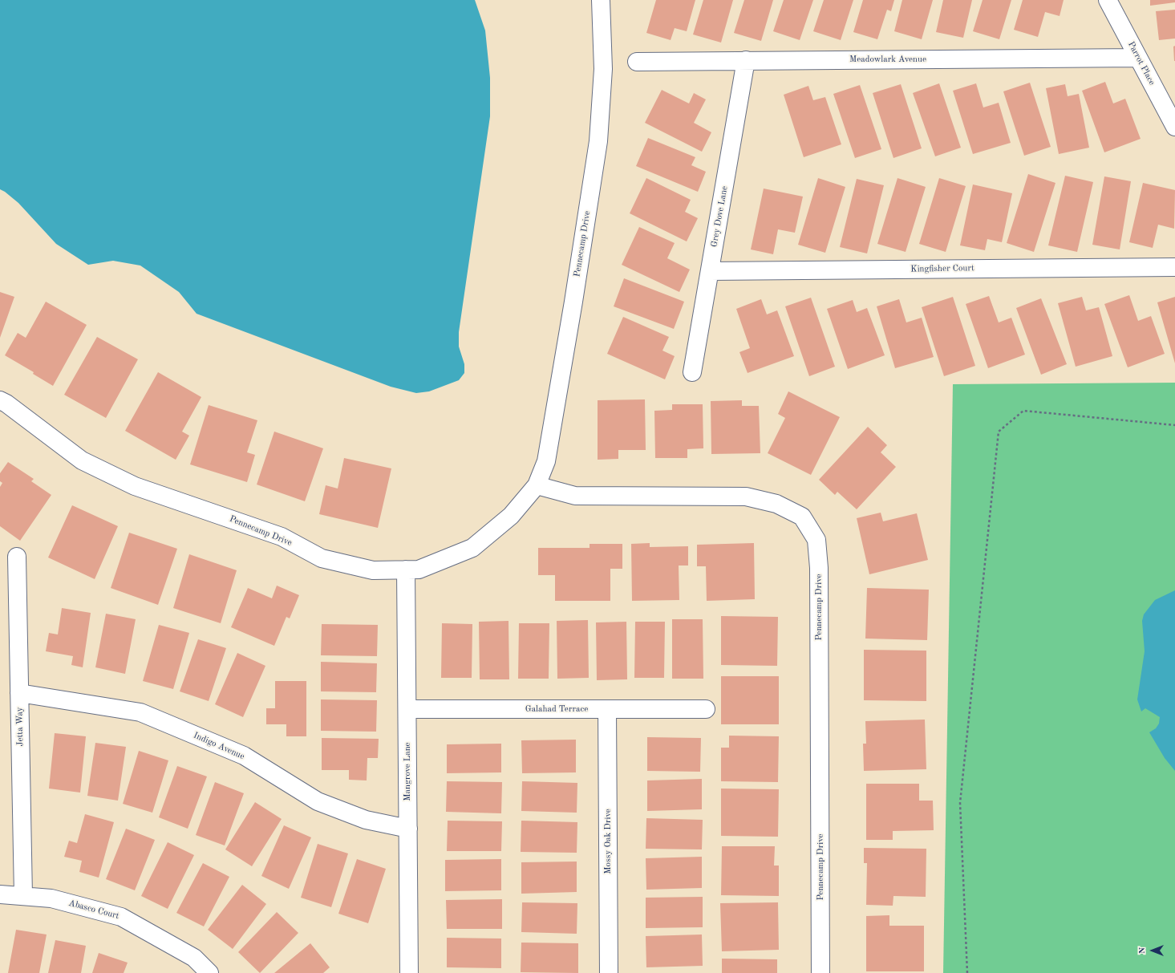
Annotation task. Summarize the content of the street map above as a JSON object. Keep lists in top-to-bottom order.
{
  "streets": {
    "street": [
      "Meadowlark Avenue",
      "Parrot Place",
      "Grey Dove Lane",
      "Pennecamp Drive",
      "Kingfisher Court",
      "Galahad Terrace",
      "Jetta Way",
      "Indigo Avenue",
      "Mangrove Lane",
      "Mossy Oak Drive",
      "Abasco Court"
    ]
  },
  "crossings": [
    ["Meadowlark Avenue", "Parrot Place"],
    ["Meadowlark Avenue", "Grey Dove Lane"],
    ["Grey Dove Lane", "Kingfisher Court"],
    ["Pennecamp Drive", "Mangrove Lane"],
    ["Galahad Terrace", "Mangrove Lane"],
    ["Galahad Terrace", "Mossy Oak Drive"],
    ["Jetta Way", "Indigo Avenue"],
    ["Jetta Way", "Abasco Court"],
    ["Indigo Avenue", "Mangrove Lane"]
  ],
  "north": "left"
}
